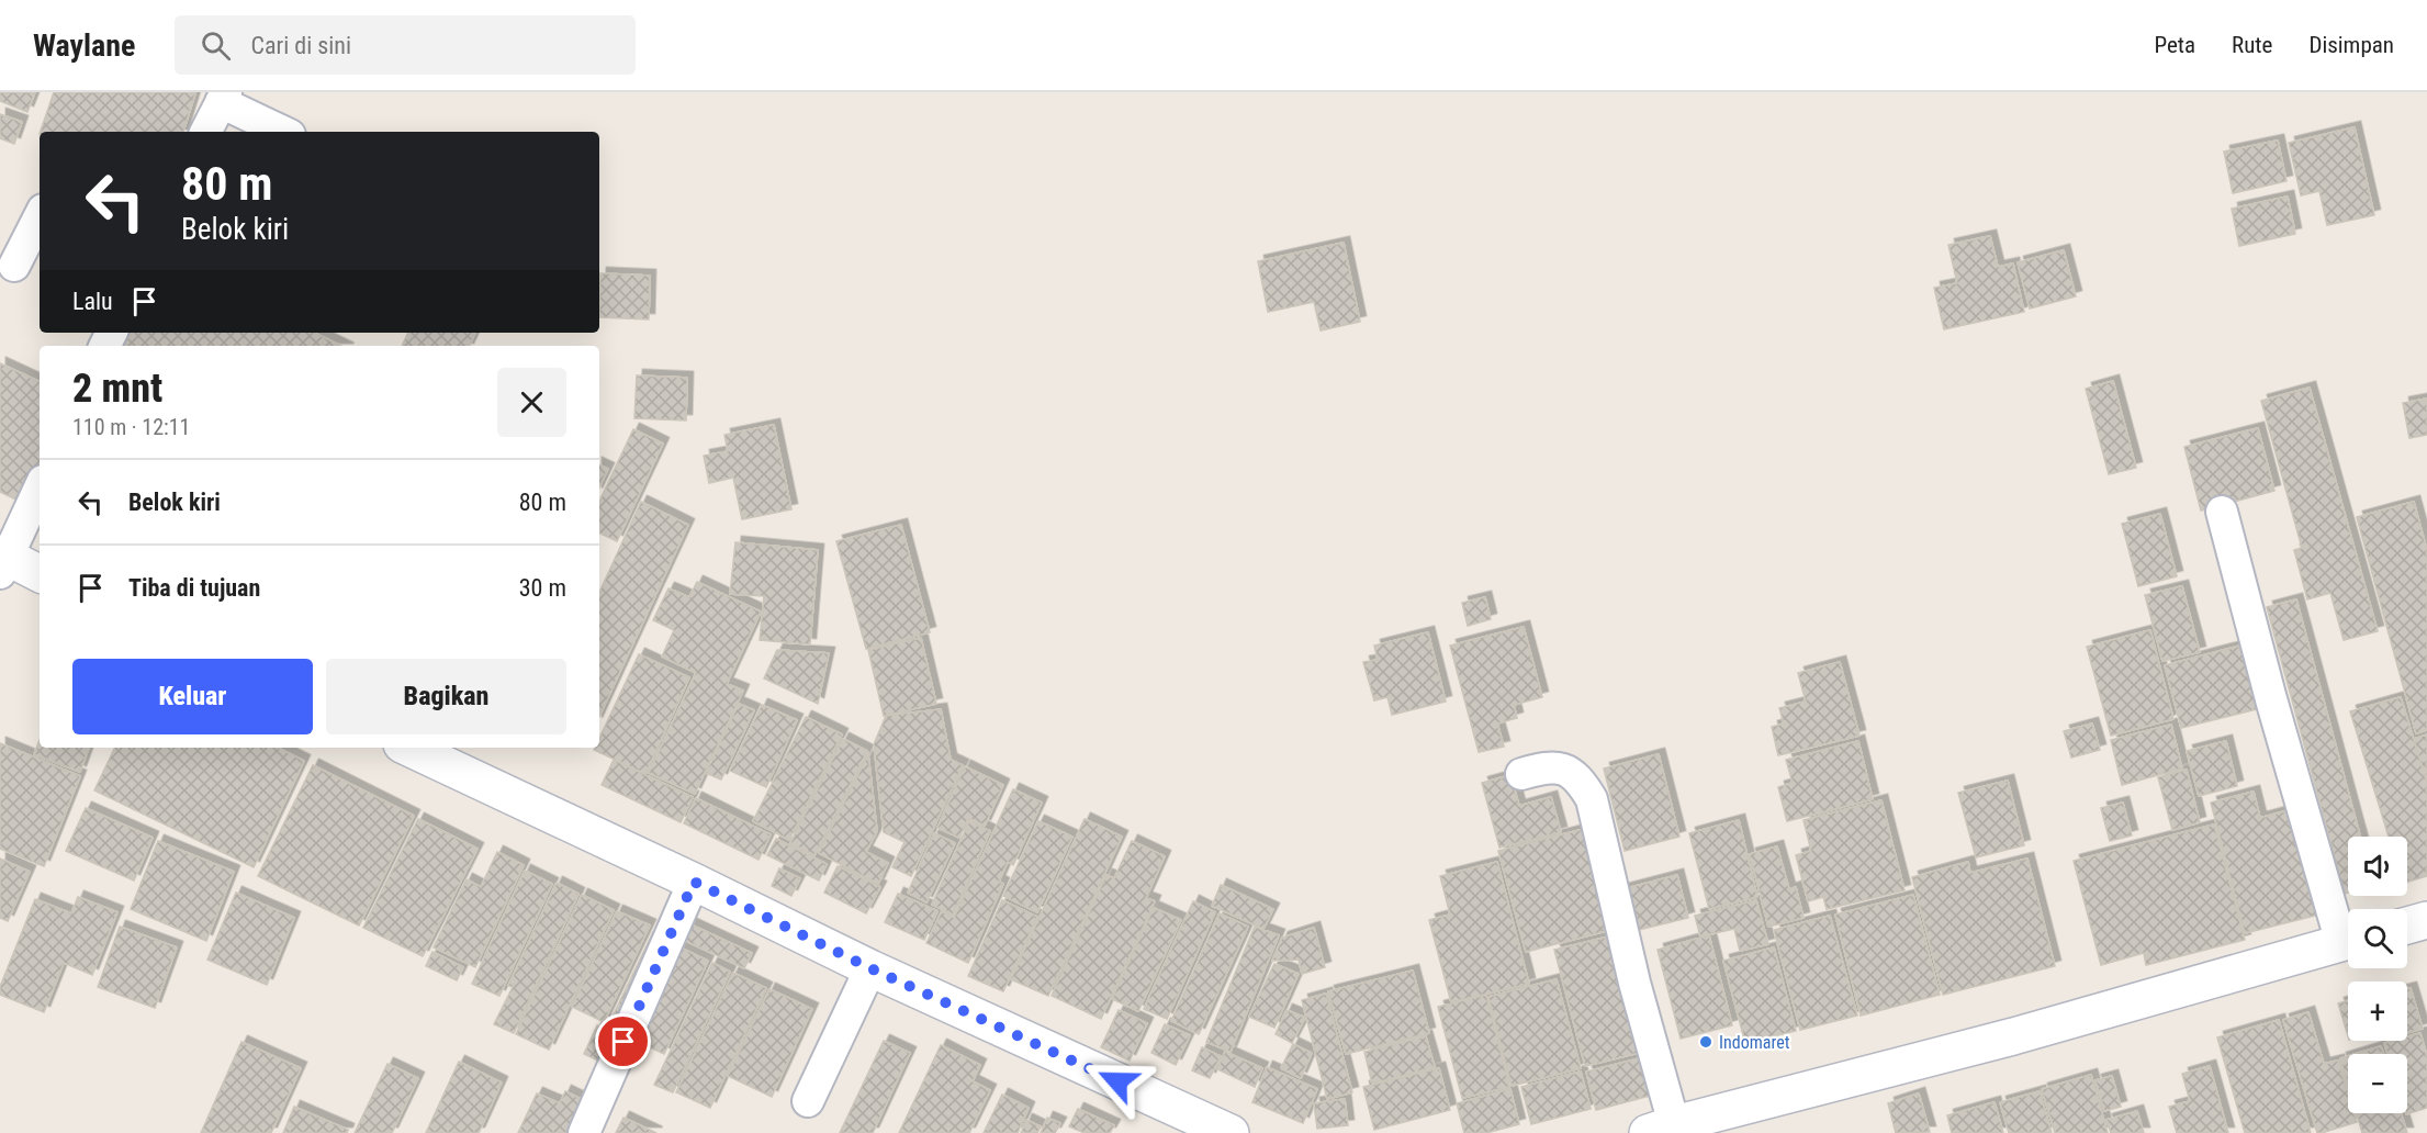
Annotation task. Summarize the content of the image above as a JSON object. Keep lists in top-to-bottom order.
{
  "places": ["Indomaret"],
  "page": {
    "header": "Waylane",
    "search": "Cari di sini",
    "nav": ["Peta", "Rute", "Disimpan"],
    "turn": ["80 m", "Belok kiri"],
    "then": "Lalu",
    "heading": ["2 mnt", "110 m · 12:11"],
    "list": [
      {
        "name": "Belok kiri",
        "value": "80 m"
      },
      {
        "name": "Tiba di tujuan",
        "value": "30 m"
      }
    ],
    "buttons": ["Keluar", "Bagikan"],
    "map_buttons": ["+", "−"]
  }
}
